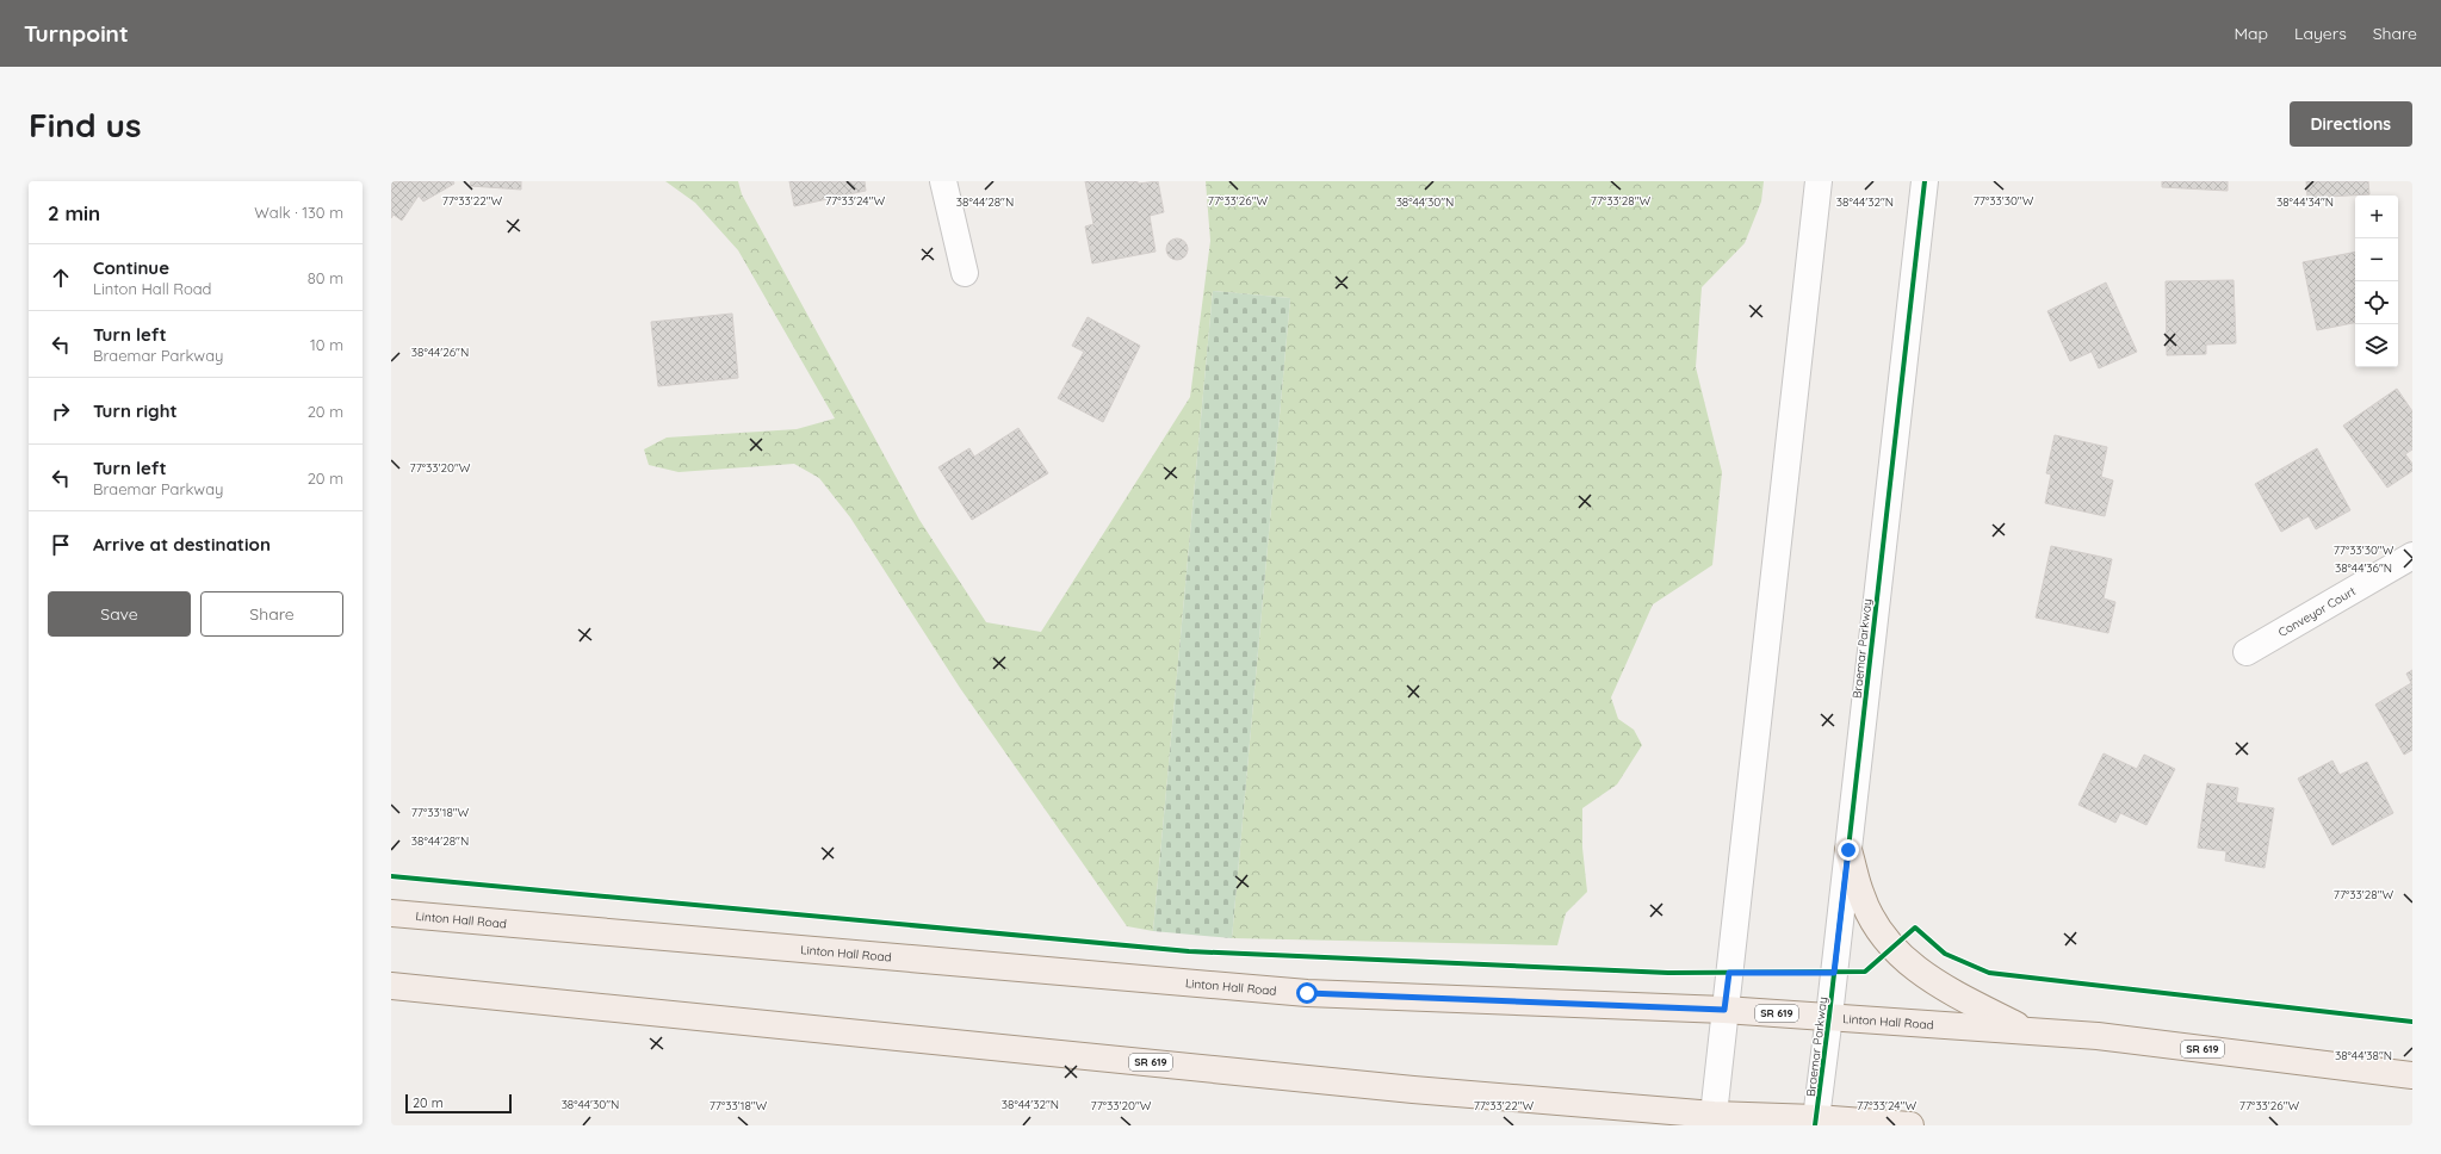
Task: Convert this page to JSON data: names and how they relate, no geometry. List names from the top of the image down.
{
  "streets": {
    "main road": ["Linton Hall Road", "SR 619"],
    "street": ["Conveyor Court", "Braemar Parkway"]
  },
  "crossings": [
    ["Braemar Parkway", "Linton Hall Road"],
    ["Braemar Parkway", "SR 619"]
  ],
  "scale_bar": "20 m",
  "page": {
    "header": "Turnpoint",
    "nav": ["Map", "Layers", "Share"],
    "buttons": [
      "Directions",
      ["Save", "Share"]
    ],
    "title": "Find us",
    "heading": ["2 min", "Walk · 130 m"],
    "map_buttons": ["+", "−"],
    "list": [
      ["Continue", "Linton Hall Road", "80 m"],
      ["Turn left", "Braemar Parkway", "10 m"],
      ["Turn right", "20 m"],
      ["Turn left", "Braemar Parkway", "20 m"],
      "Arrive at destination"
    ],
    "scale": "20 m"
  },
  "coordinates": [
    "77°33'22\"W",
    "77°33'24\"W",
    "77°33'26\"W",
    "77°33'28\"W",
    "77°33'30\"W",
    "38°44'28\"N",
    "38°44'30\"N",
    "38°44'32\"N",
    "38°44'34\"N",
    "38°44'26\"N",
    "77°33'20\"W",
    "38°44'36\"N",
    "77°33'18\"W",
    "38°44'38\"N"
  ]
}
